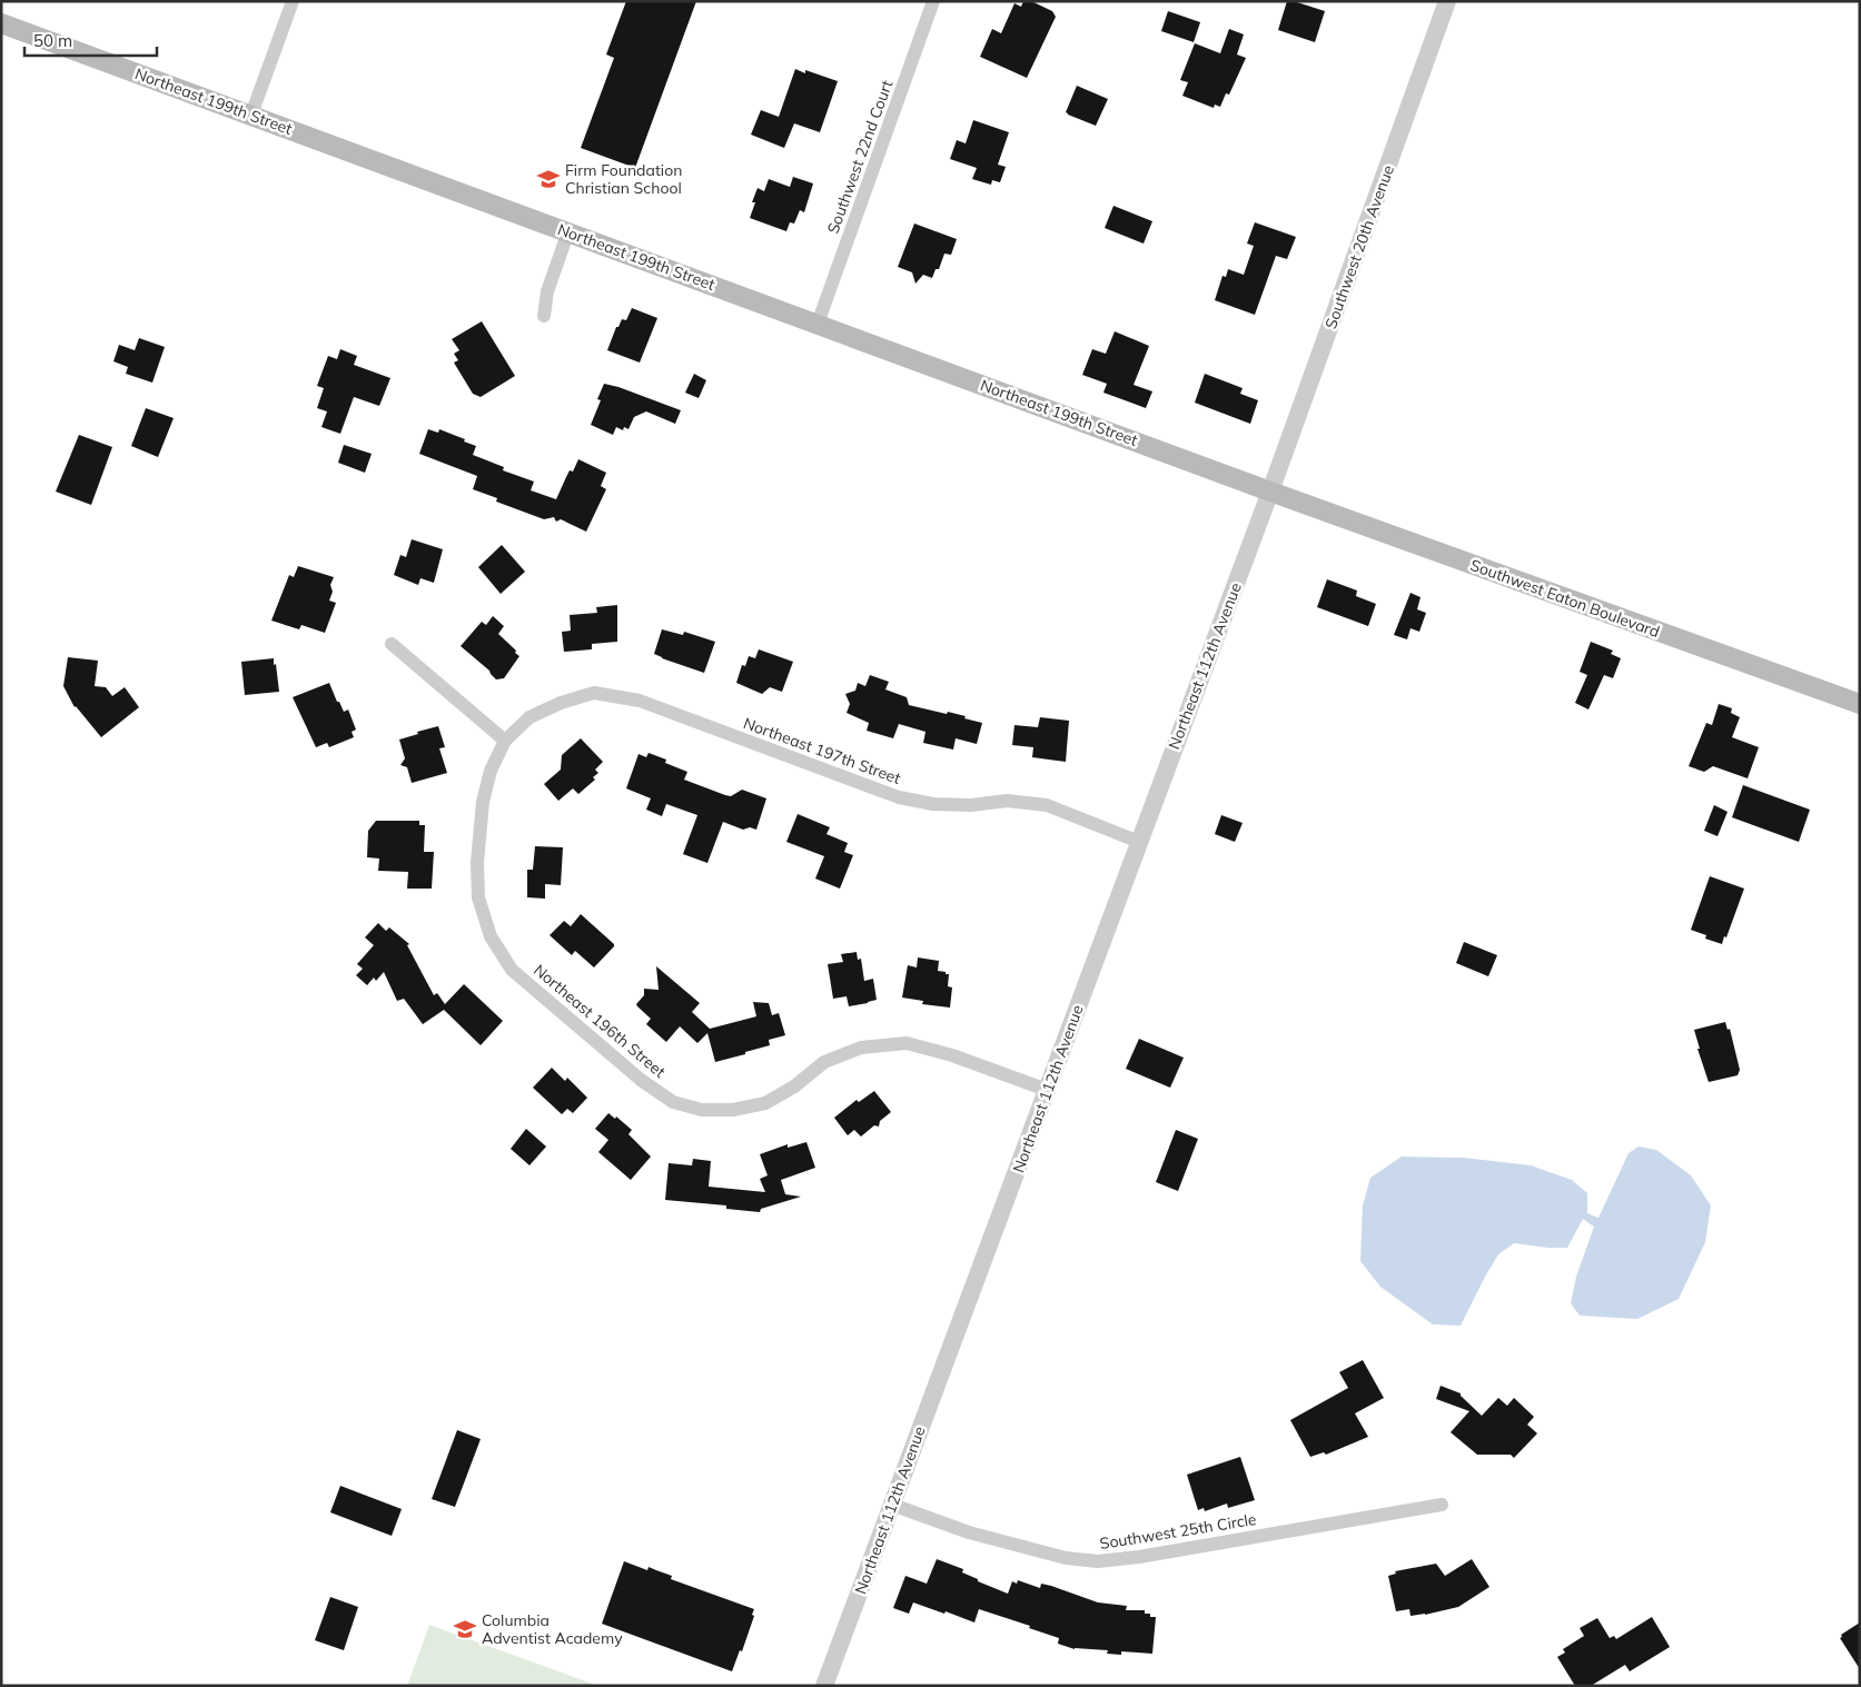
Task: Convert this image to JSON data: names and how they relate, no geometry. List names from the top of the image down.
{
  "streets": {
    "main road": ["Northeast 199th Street", "Southwest Eaton Boulevard"],
    "street": [
      "Southwest 22nd Court",
      "Southwest 20th Avenue",
      "Northeast 112th Avenue",
      "Northeast 197th Street",
      "Northeast 196th Street",
      "Southwest 25th Circle"
    ]
  },
  "crossings": [
    ["Northeast 199th Street", "Southwest 22nd Court"],
    ["Northeast 199th Street", "Southwest 20th Avenue"],
    ["Northeast 199th Street", "Southwest Eaton Boulevard"],
    ["Northeast 199th Street", "Northeast 112th Avenue"],
    ["Southwest 20th Avenue", "Southwest Eaton Boulevard"],
    ["Southwest 20th Avenue", "Northeast 112th Avenue"],
    ["Southwest Eaton Boulevard", "Northeast 112th Avenue"],
    ["Northeast 112th Avenue", "Northeast 197th Street"],
    ["Northeast 112th Avenue", "Northeast 196th Street"],
    ["Northeast 112th Avenue", "Southwest 25th Circle"],
    ["Northeast 197th Street", "Northeast 196th Street"]
  ],
  "places": {
    "school or university": ["Firm Foundation Christian School", "Columbia Adventist Academy"]
  },
  "scale_bar": "50 m"
}
